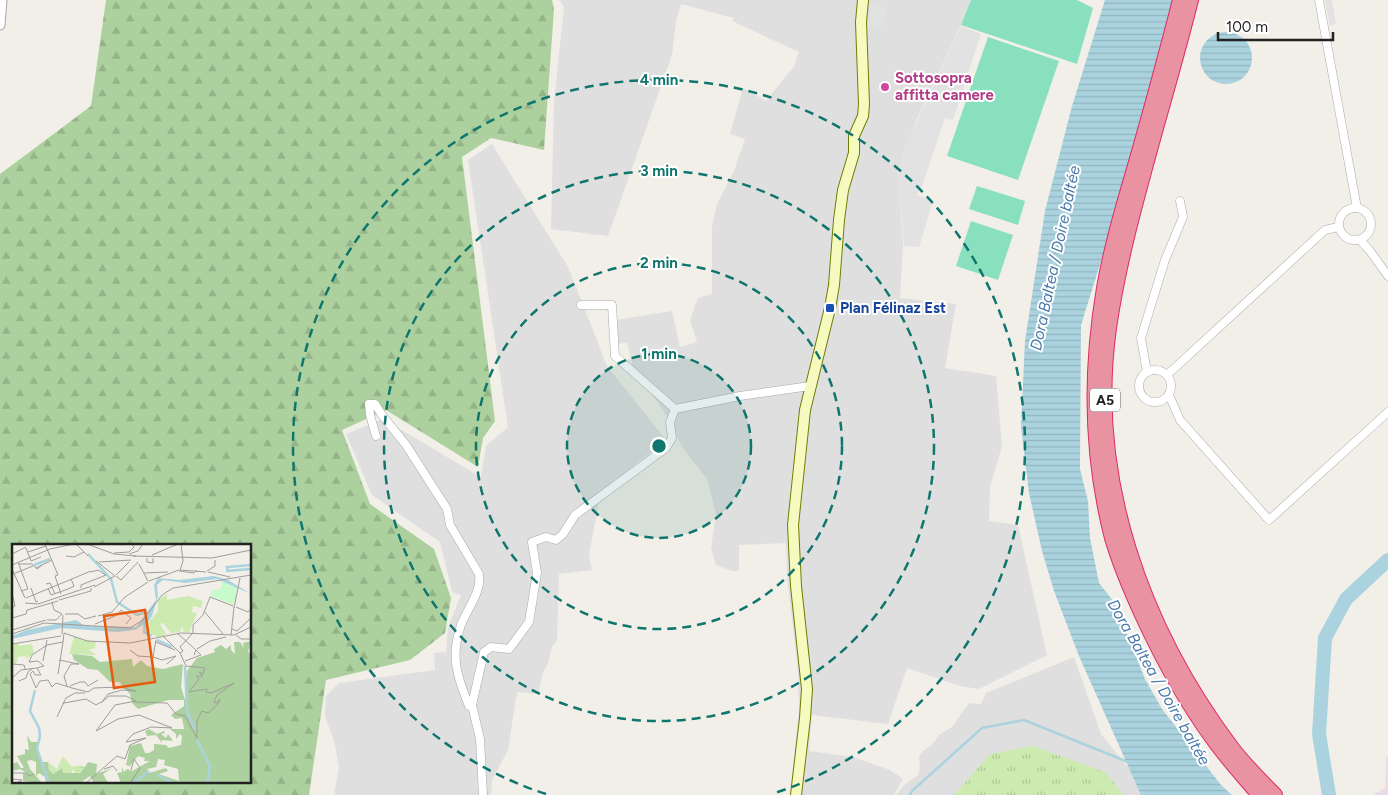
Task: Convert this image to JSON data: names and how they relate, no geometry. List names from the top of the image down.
{
  "streets": {
    "highway": ["A5"]
  },
  "water": ["Dora Baltea / Doire baltée"],
  "places": {
    "other": ["Sottosopra affitta camere"],
    "transit": ["Plan Félinaz Est"]
  },
  "scale_bar": "100 m",
  "rings": [
    "4 min",
    "3 min",
    "2 min",
    "1 min"
  ]
}
